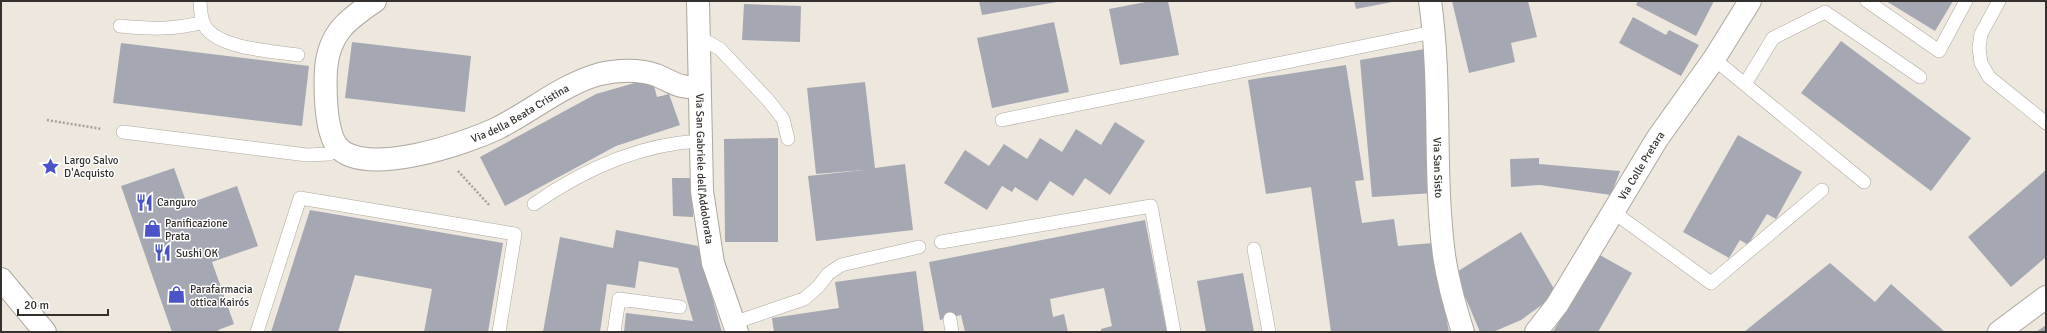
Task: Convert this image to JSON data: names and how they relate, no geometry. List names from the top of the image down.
{
  "streets": {
    "street": [
      "Via della Beata Cristina",
      "Via Colle Pretara",
      "Via San Sisto",
      "Via San Gabriele dell'Addolorata"
    ]
  },
  "crossings": [
    ["Via della Beata Cristina", "Via San Gabriele dell'Addolorata"]
  ],
  "places": {
    "place": ["Largo Salvo D'Acquisto"],
    "restaurant": ["Canguro", "Sushi OK"],
    "shop": ["Panificazione Prata", "Parafarmacia ottica Kairós"]
  },
  "scale_bar": "20 m"
}
